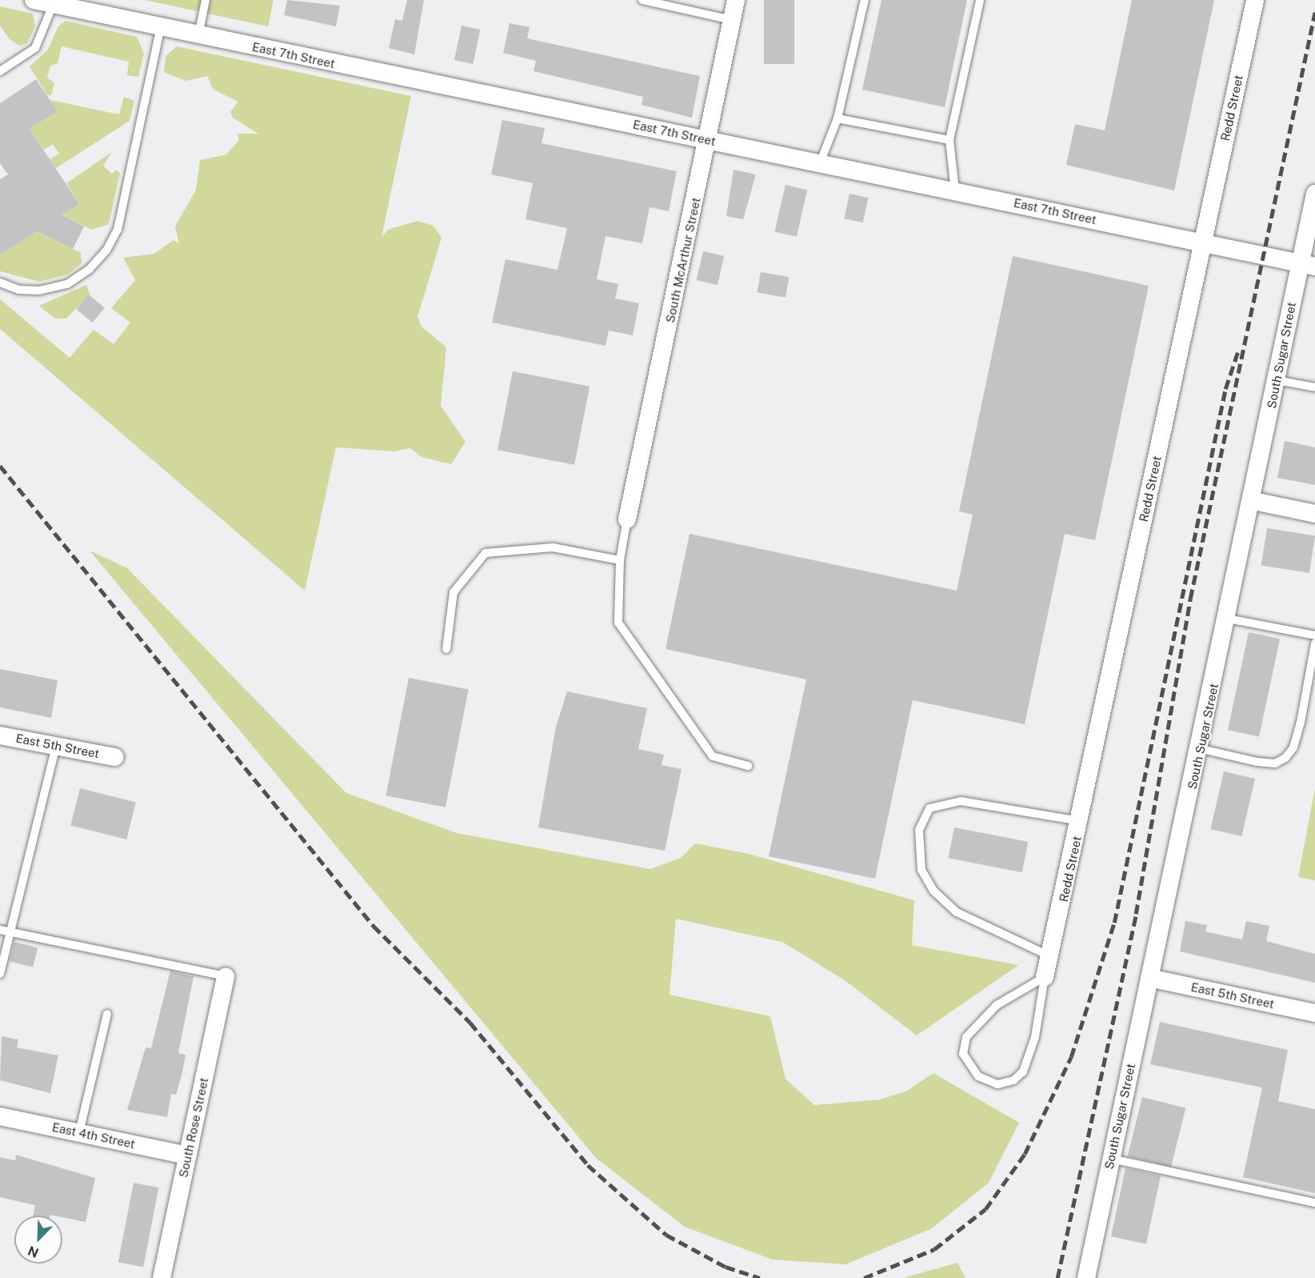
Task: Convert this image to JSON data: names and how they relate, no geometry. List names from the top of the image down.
{
  "streets": {
    "street": [
      "East 7th Street",
      "Redd Street",
      "South McArthur Street",
      "South Sugar Street",
      "East 5th Street",
      "South Rose Street",
      "East 4th Street"
    ]
  },
  "crossings": [
    ["East 7th Street", "Redd Street"],
    ["East 7th Street", "South McArthur Street"],
    ["East 7th Street", "South Sugar Street"],
    ["South Sugar Street", "East 5th Street"],
    ["South Rose Street", "East 4th Street"]
  ],
  "north": "bottom left"
}
